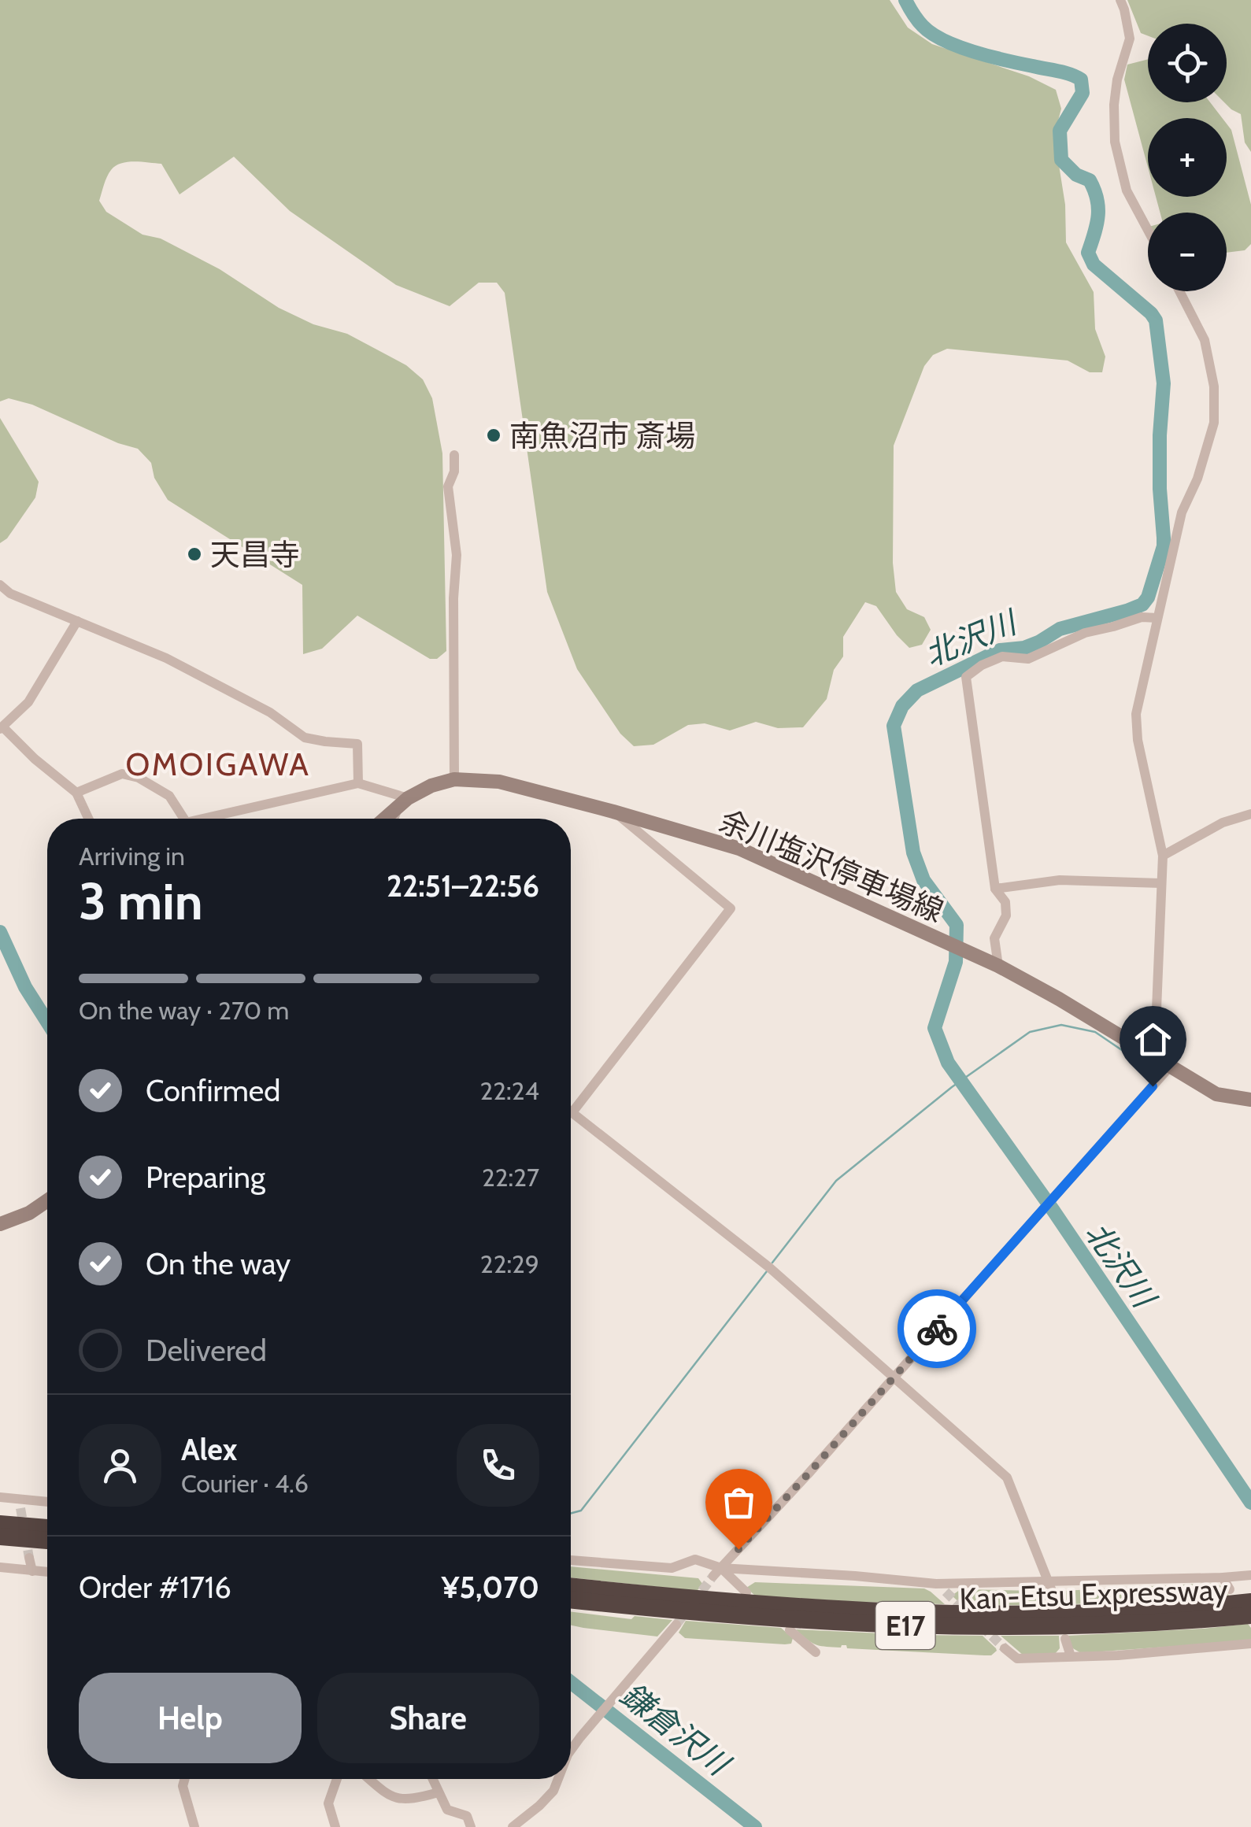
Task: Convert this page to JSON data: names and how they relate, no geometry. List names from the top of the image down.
{
  "streets": {
    "highway": ["Kan-Etsu Expressway", "E17"],
    "main road": ["余川塩沢停車場線"]
  },
  "districts": ["OMOIGAWA"],
  "water": ["北沢川", "鎌倉沢川"],
  "places": ["南魚沼市 斎場", "天昌寺"],
  "page": {
    "map_buttons": ["+", "−"],
    "heading": ["3 min", "Arriving in", "22:51–22:56"],
    "panel": [
      "Alex",
      "Courier · 4.6",
      "Order #1716",
      "¥5,070"
    ],
    "bar": "On the way · 270 m",
    "list": [
      ["Confirmed", "22:24"],
      ["Preparing", "22:27"],
      ["On the way", "22:29"],
      "Delivered"
    ],
    "buttons": ["Help", "Share"]
  }
}
